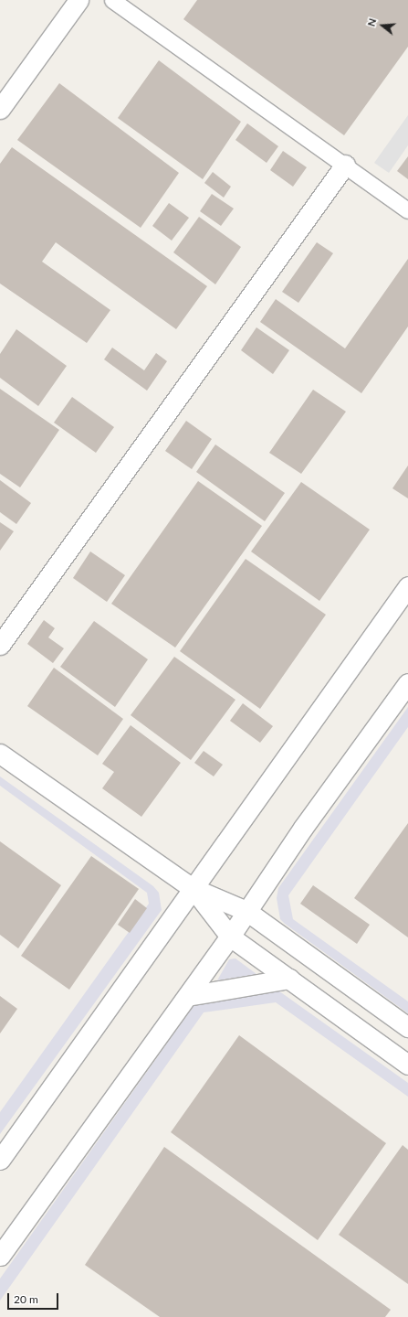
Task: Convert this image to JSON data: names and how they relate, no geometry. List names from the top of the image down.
{
  "scale_bar": "20 m",
  "north": "left"
}
